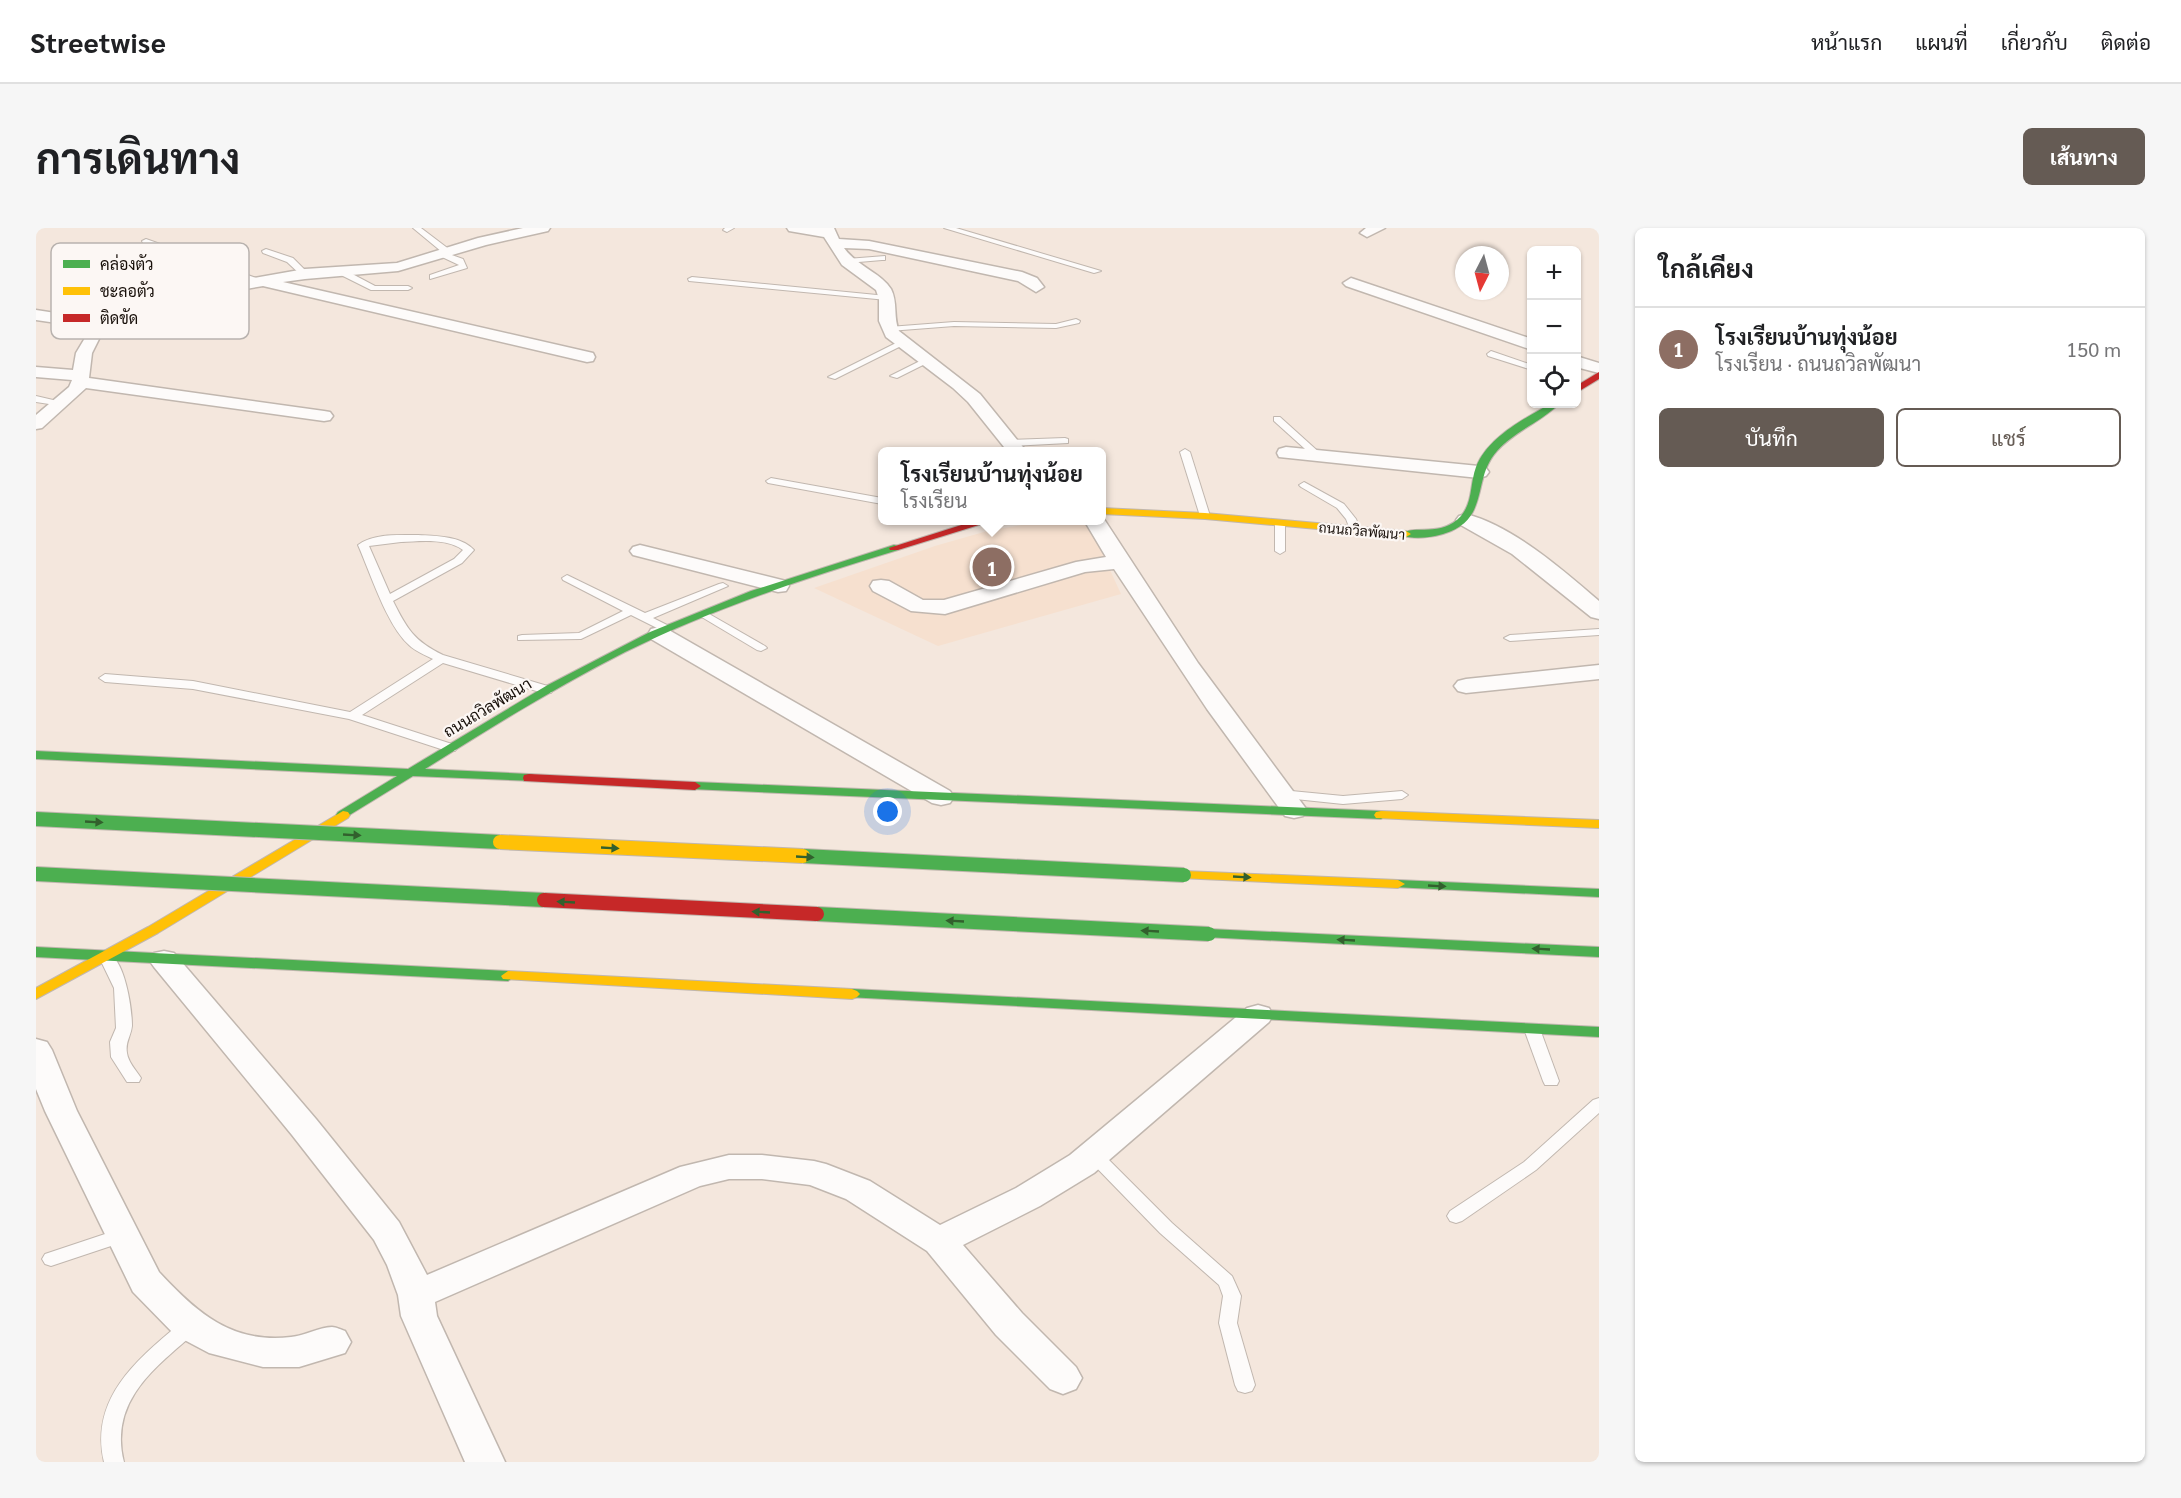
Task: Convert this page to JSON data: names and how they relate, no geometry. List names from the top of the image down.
{
  "streets": {
    "main road": ["ถนนถวิลพัฒนา"]
  },
  "legend": ["คล่องตัว", "ชะลอตัว", "ติดขัด"],
  "north": "bottom",
  "page": {
    "header": "Streetwise",
    "nav": [
      "หน้าแรก",
      "แผนที่",
      "เกี่ยวกับ",
      "ติดต่อ"
    ],
    "buttons": [
      "เส้นทาง",
      ["บันทึก", "แชร์"]
    ],
    "title": "การเดินทาง",
    "heading": "ใกล้เคียง",
    "map_buttons": ["+", "−"],
    "list": [
      {
        "mark": "1",
        "name": "โรงเรียนบ้านทุ่งน้อย",
        "note": "โรงเรียน · ถนนถวิลพัฒนา",
        "value": "150 m"
      }
    ],
    "popup": ["โรงเรียนบ้านทุ่งน้อย", "โรงเรียน"],
    "pins": "1"
  }
}
